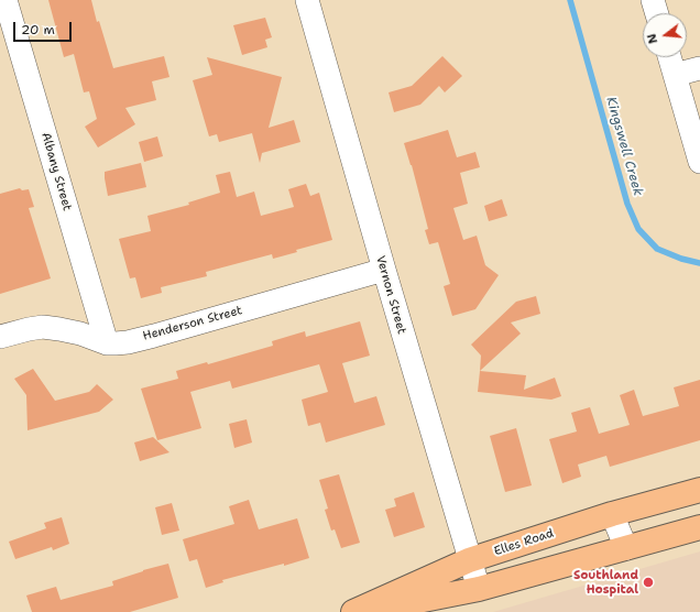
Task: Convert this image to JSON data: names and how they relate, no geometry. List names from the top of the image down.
{
  "streets": {
    "main road": ["Elles Road"],
    "street": ["Albany Street", "Vernon Street", "Henderson Street"]
  },
  "crossings": [
    ["Albany Street", "Henderson Street"],
    ["Vernon Street", "Henderson Street"],
    ["Vernon Street", "Elles Road"]
  ],
  "water": ["Kingswell Creek"],
  "places": ["Southland Hospital"],
  "scale_bar": "20 m",
  "north": "left"
}
